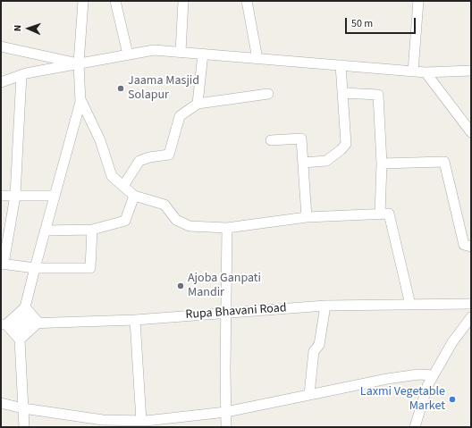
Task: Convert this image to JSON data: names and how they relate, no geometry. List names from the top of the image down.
{
  "streets": {
    "street": ["Rupa Bhavani Road"]
  },
  "places": ["Jaama Masjid Solapur", "Ajoba Ganpati Mandir", "Laxmi Vegetable Market"],
  "scale_bar": "50 m",
  "north": "left"
}
